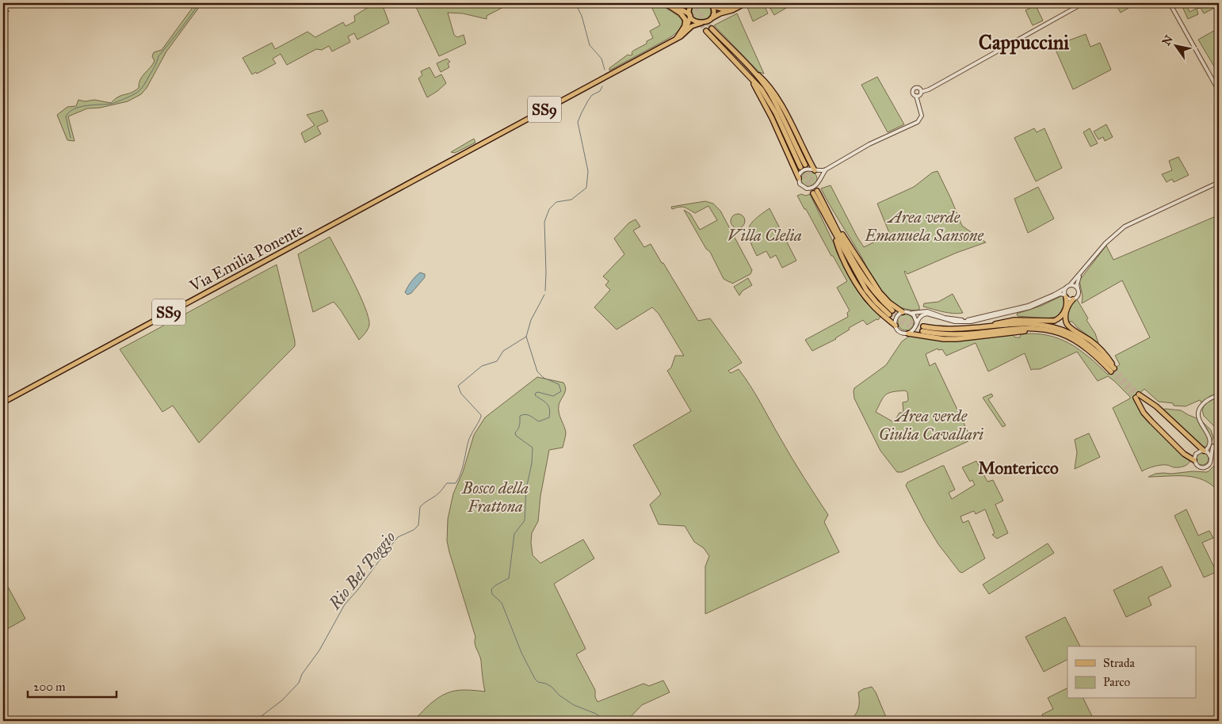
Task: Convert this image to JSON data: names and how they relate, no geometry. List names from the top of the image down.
{
  "streets": {
    "main road": ["SS9", "Via Emilia Ponente"]
  },
  "crossings": [
    ["SS9", "Via Emilia Ponente"]
  ],
  "districts": ["Cappuccini", "Montericco"],
  "water": ["Rio Bel Poggio"],
  "parks": [
    "Area verde Emanuela Sansone",
    "Villa Clelia",
    "Area verde Giulia Cavallari",
    "Bosco della Frattona"
  ],
  "legend": ["Strada", "Parco"],
  "scale_bar": "200 m",
  "north": "top left"
}
